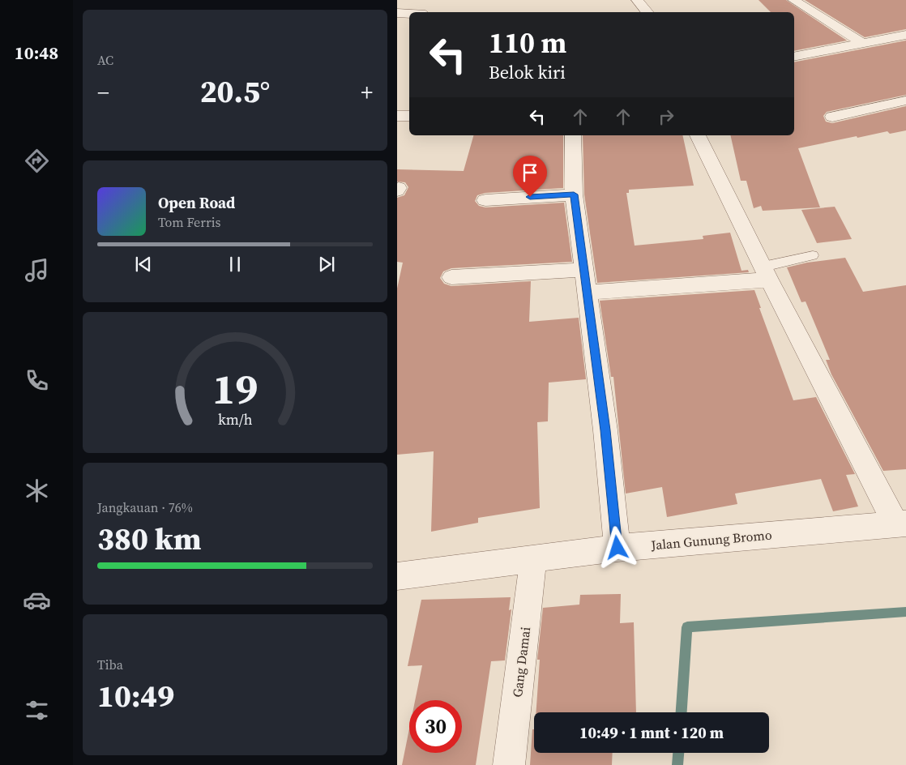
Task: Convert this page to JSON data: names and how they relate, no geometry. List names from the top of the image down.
{
  "streets": {
    "street": ["Jalan Gunung Bromo", "Gang Damai"]
  },
  "crossings": [
    ["Jalan Gunung Bromo", "Gang Damai"]
  ],
  "page": {
    "tabs": "10:48",
    "tile": [
      "AC",
      ["Jangkauan · 76%", "380 km"],
      ["Tiba", "10:49"]
    ],
    "turn": ["110 m", "Belok kiri"],
    "heat": ["−", "20.5°", "+"],
    "song": ["Open Road", "Tom Ferris"],
    "limit": "30",
    "trip": "10:49 · 1 mnt · 120 m",
    "gauge": ["19", "km/h"]
  }
}
